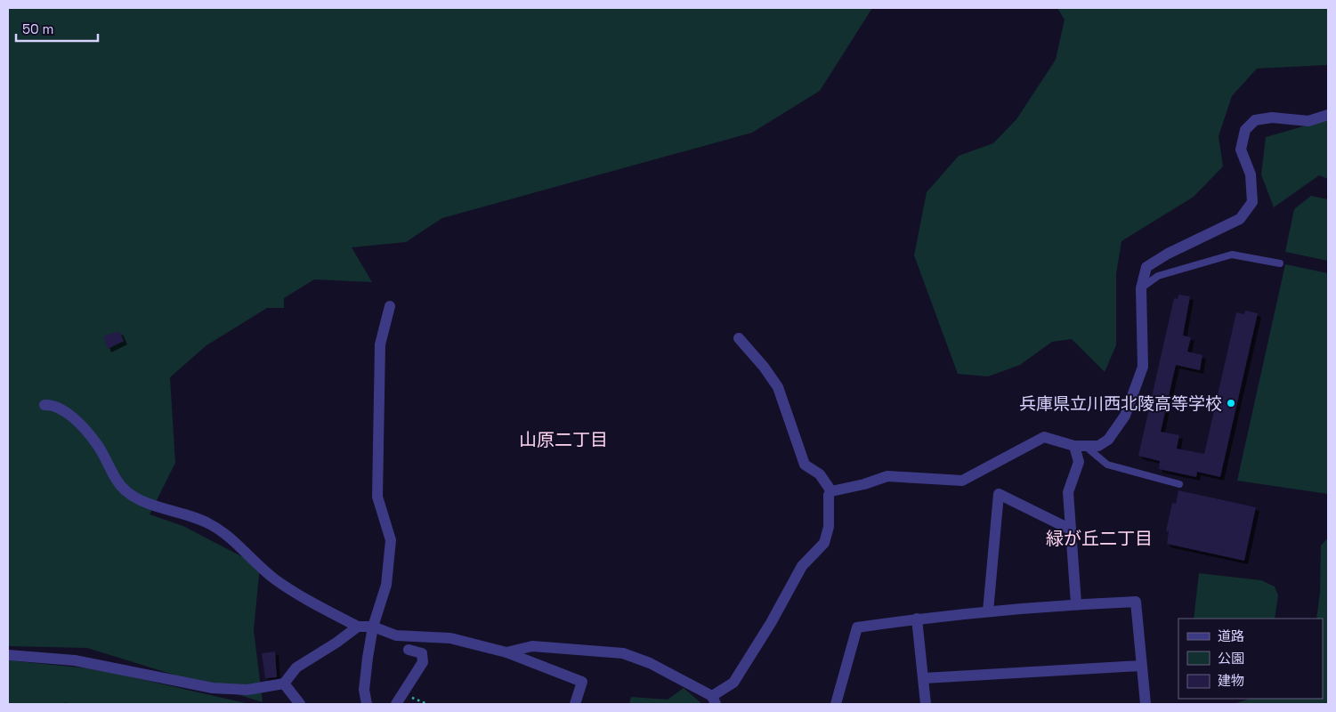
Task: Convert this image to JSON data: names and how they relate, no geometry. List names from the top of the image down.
{
  "districts": ["山原二丁目", "緑が丘二丁目"],
  "places": ["兵庫県立川西北陵高等学校"],
  "legend": ["道路", "公園", "建物"],
  "scale_bar": "50 m"
}
